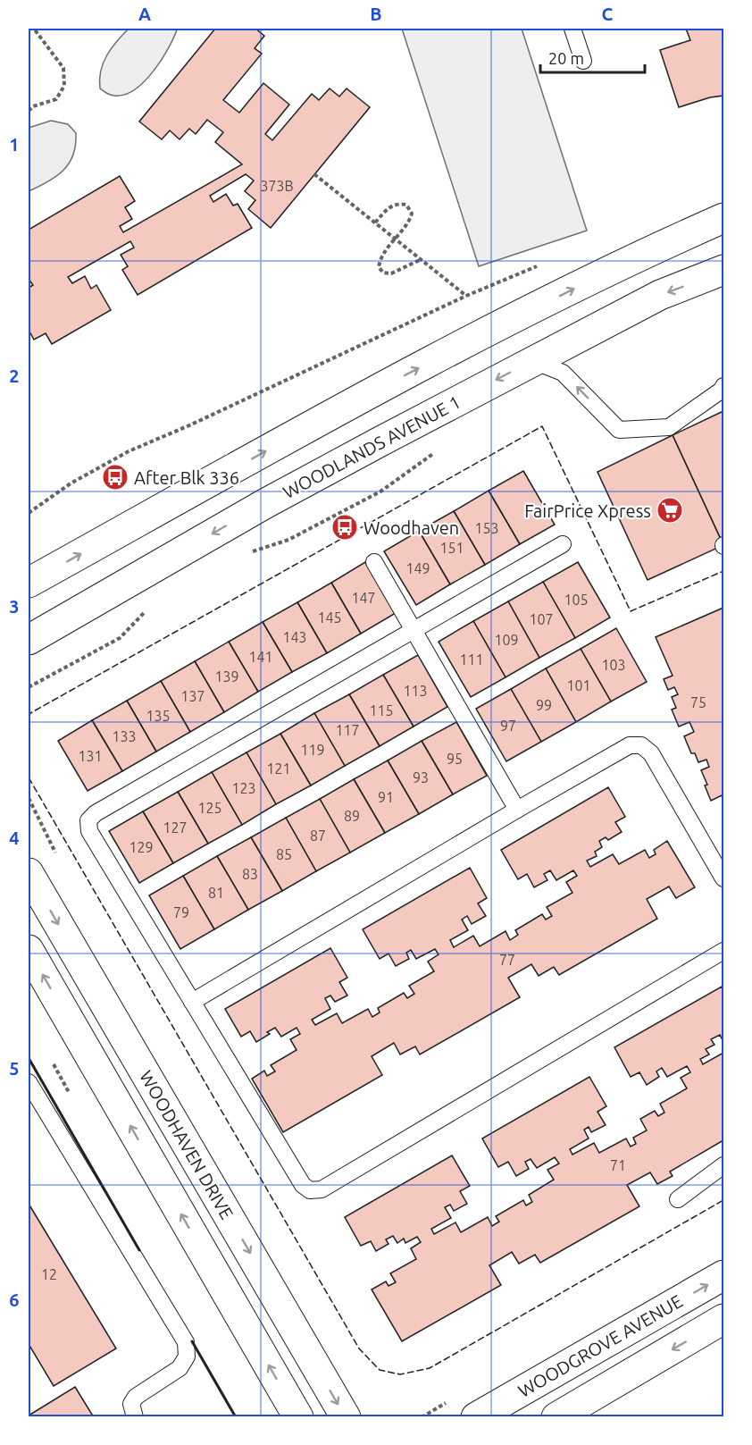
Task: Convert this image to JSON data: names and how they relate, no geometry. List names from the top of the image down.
{
  "streets": {
    "street": ["WOODLANDS AVENUE 1", "WOODHAVEN DRIVE", "WOODGROVE AVENUE"]
  },
  "places": {
    "bus stop": ["After Blk 336", "Woodhaven"],
    "supermarket": ["FairPrice Xpress"]
  },
  "house_numbers": [
    "373B",
    "153",
    "151",
    "149",
    "147",
    "105",
    "145",
    "107",
    "143",
    "109",
    "141",
    "111",
    "103",
    "139",
    "101",
    "113",
    "137",
    "75",
    "99",
    "115",
    "135",
    "97",
    "117",
    "133",
    "119",
    "131",
    "95",
    "121",
    "93",
    "123",
    "91",
    "125",
    "89",
    "127",
    "87",
    "129",
    "85",
    "83",
    "81",
    "79",
    "77",
    "71",
    "12"
  ],
  "scale_bar": "20 m",
  "grid": {
    "columns": ["A", "B", "C"],
    "rows": [
      "1",
      "2",
      "3",
      "4",
      "5",
      "6"
    ]
  }
}
